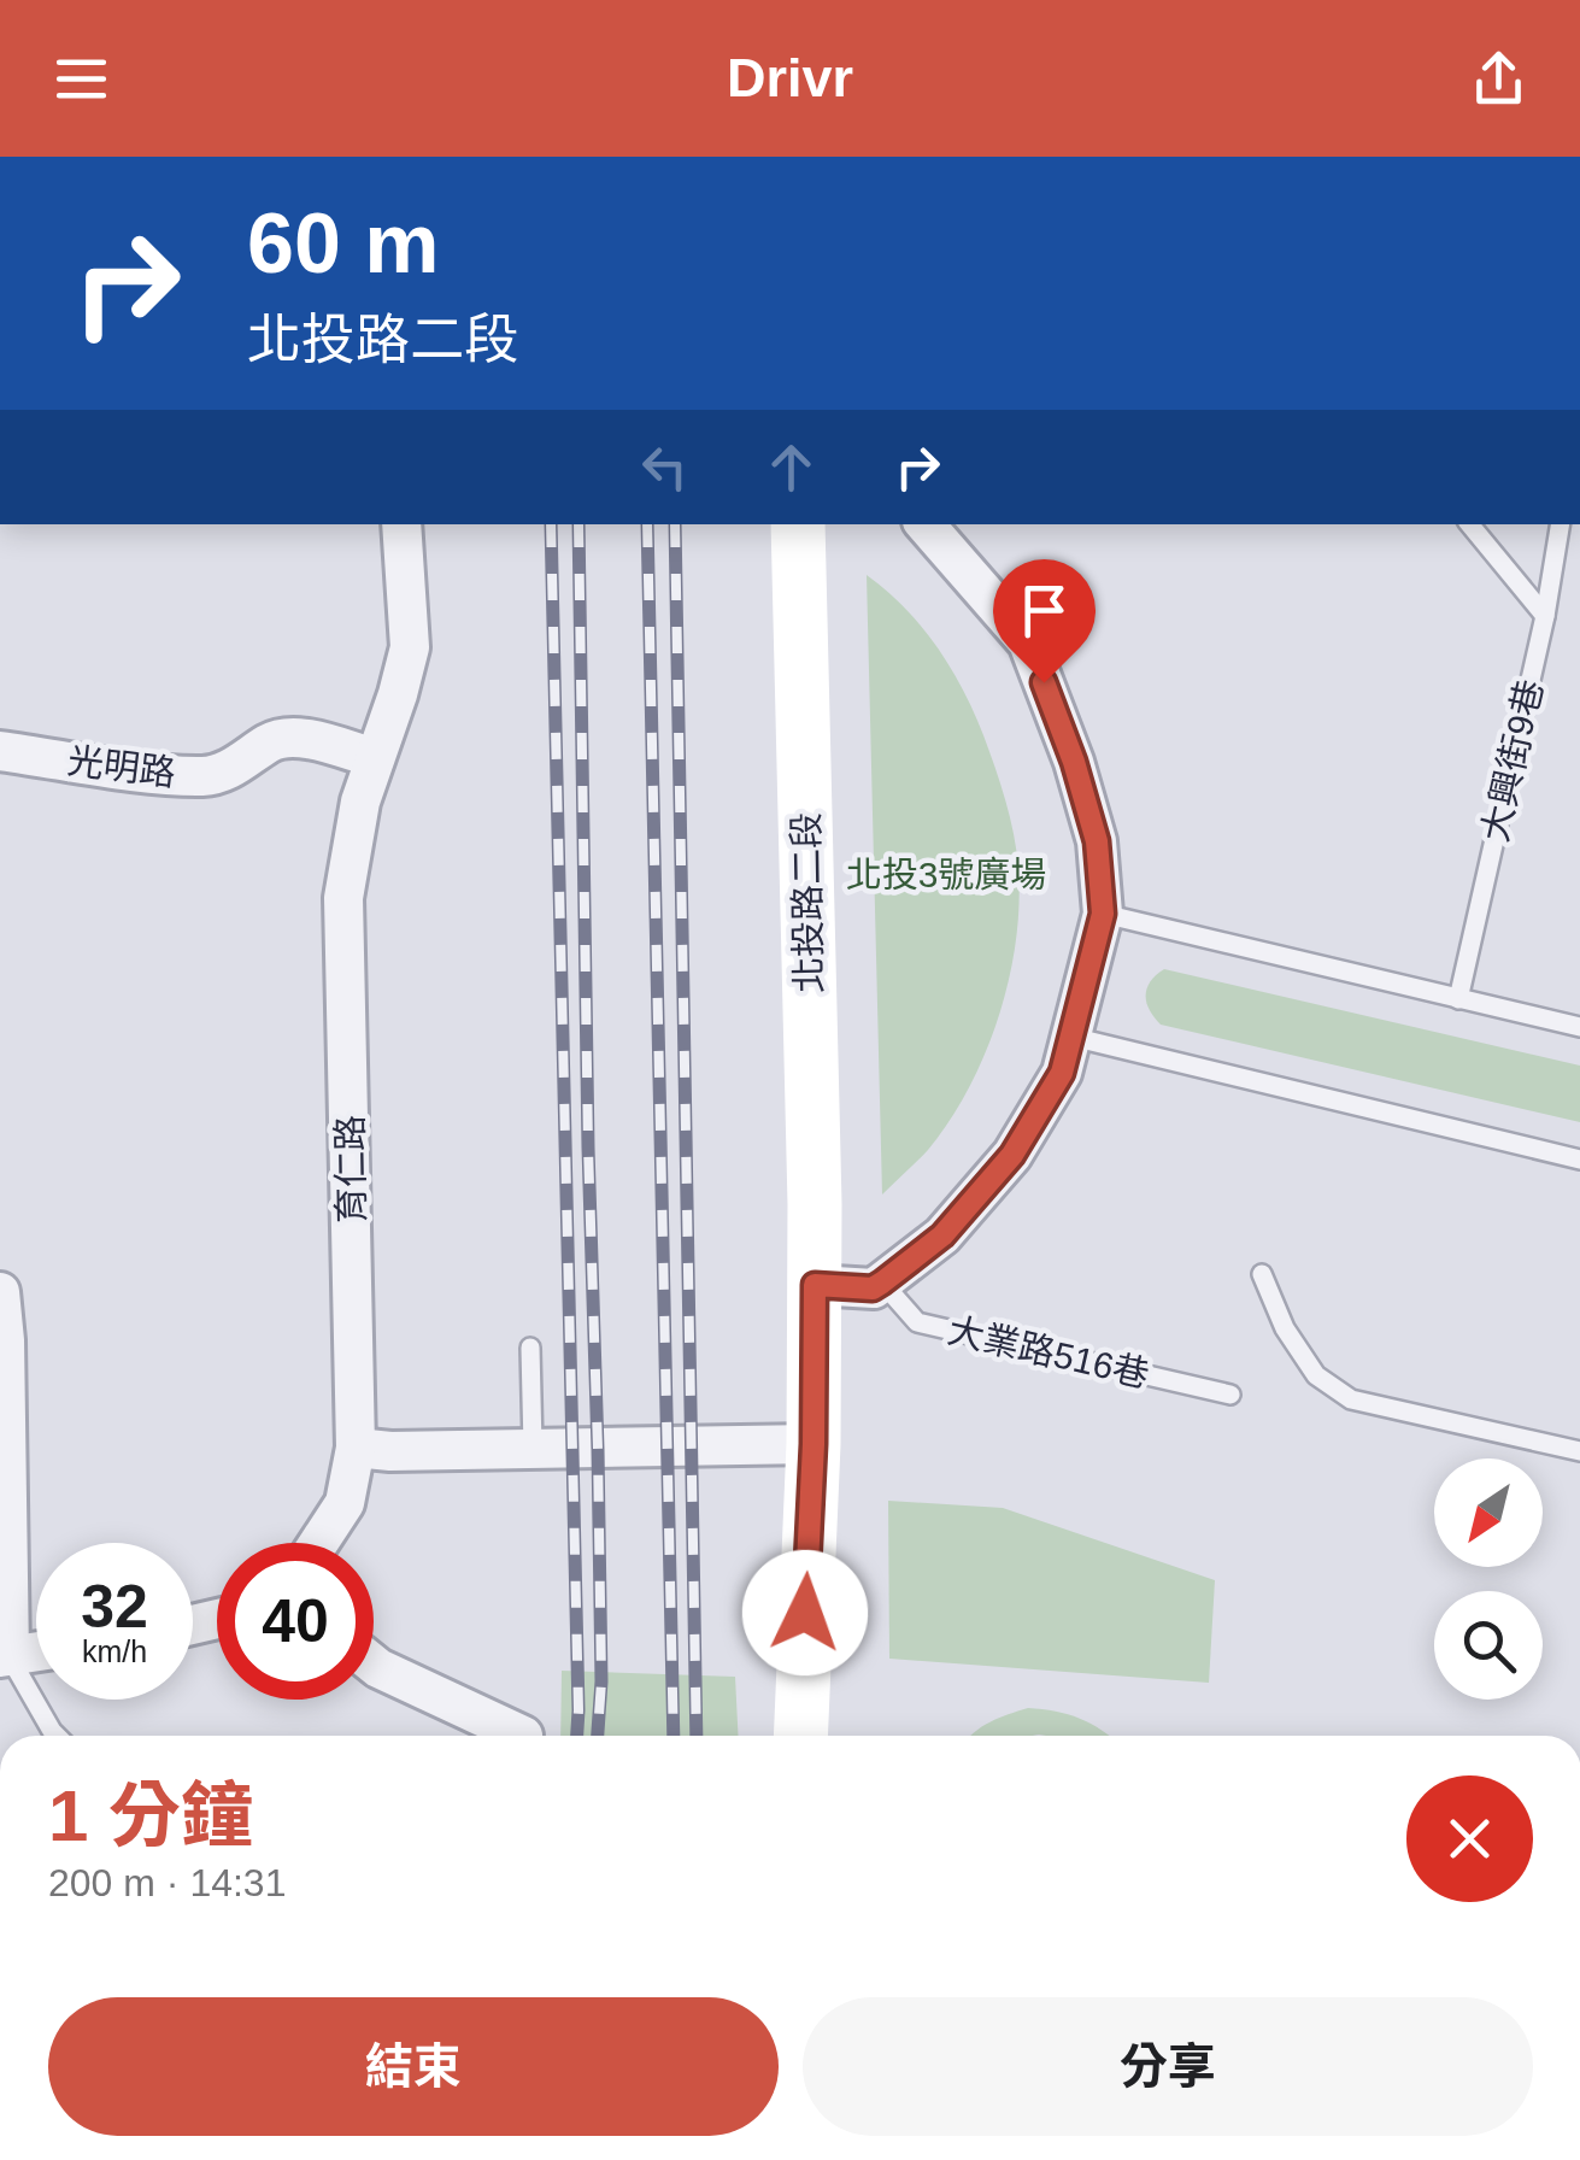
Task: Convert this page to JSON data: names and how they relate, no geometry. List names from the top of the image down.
{
  "streets": {
    "street": ["光明路", "北投路二段", "育仁路"],
    "lane": ["大興街9巷", "大業路516巷"]
  },
  "crossings": [
    ["光明路", "育仁路"]
  ],
  "parks": ["北投3號廣場"],
  "north": "bottom left",
  "page": {
    "header": "Drivr",
    "turn": ["60 m", "北投路二段"],
    "speed": "32 km/h",
    "limit": "40",
    "heading": ["1 分鐘", "200 m · 14:31"],
    "buttons": ["結束", "分享"]
  }
}
